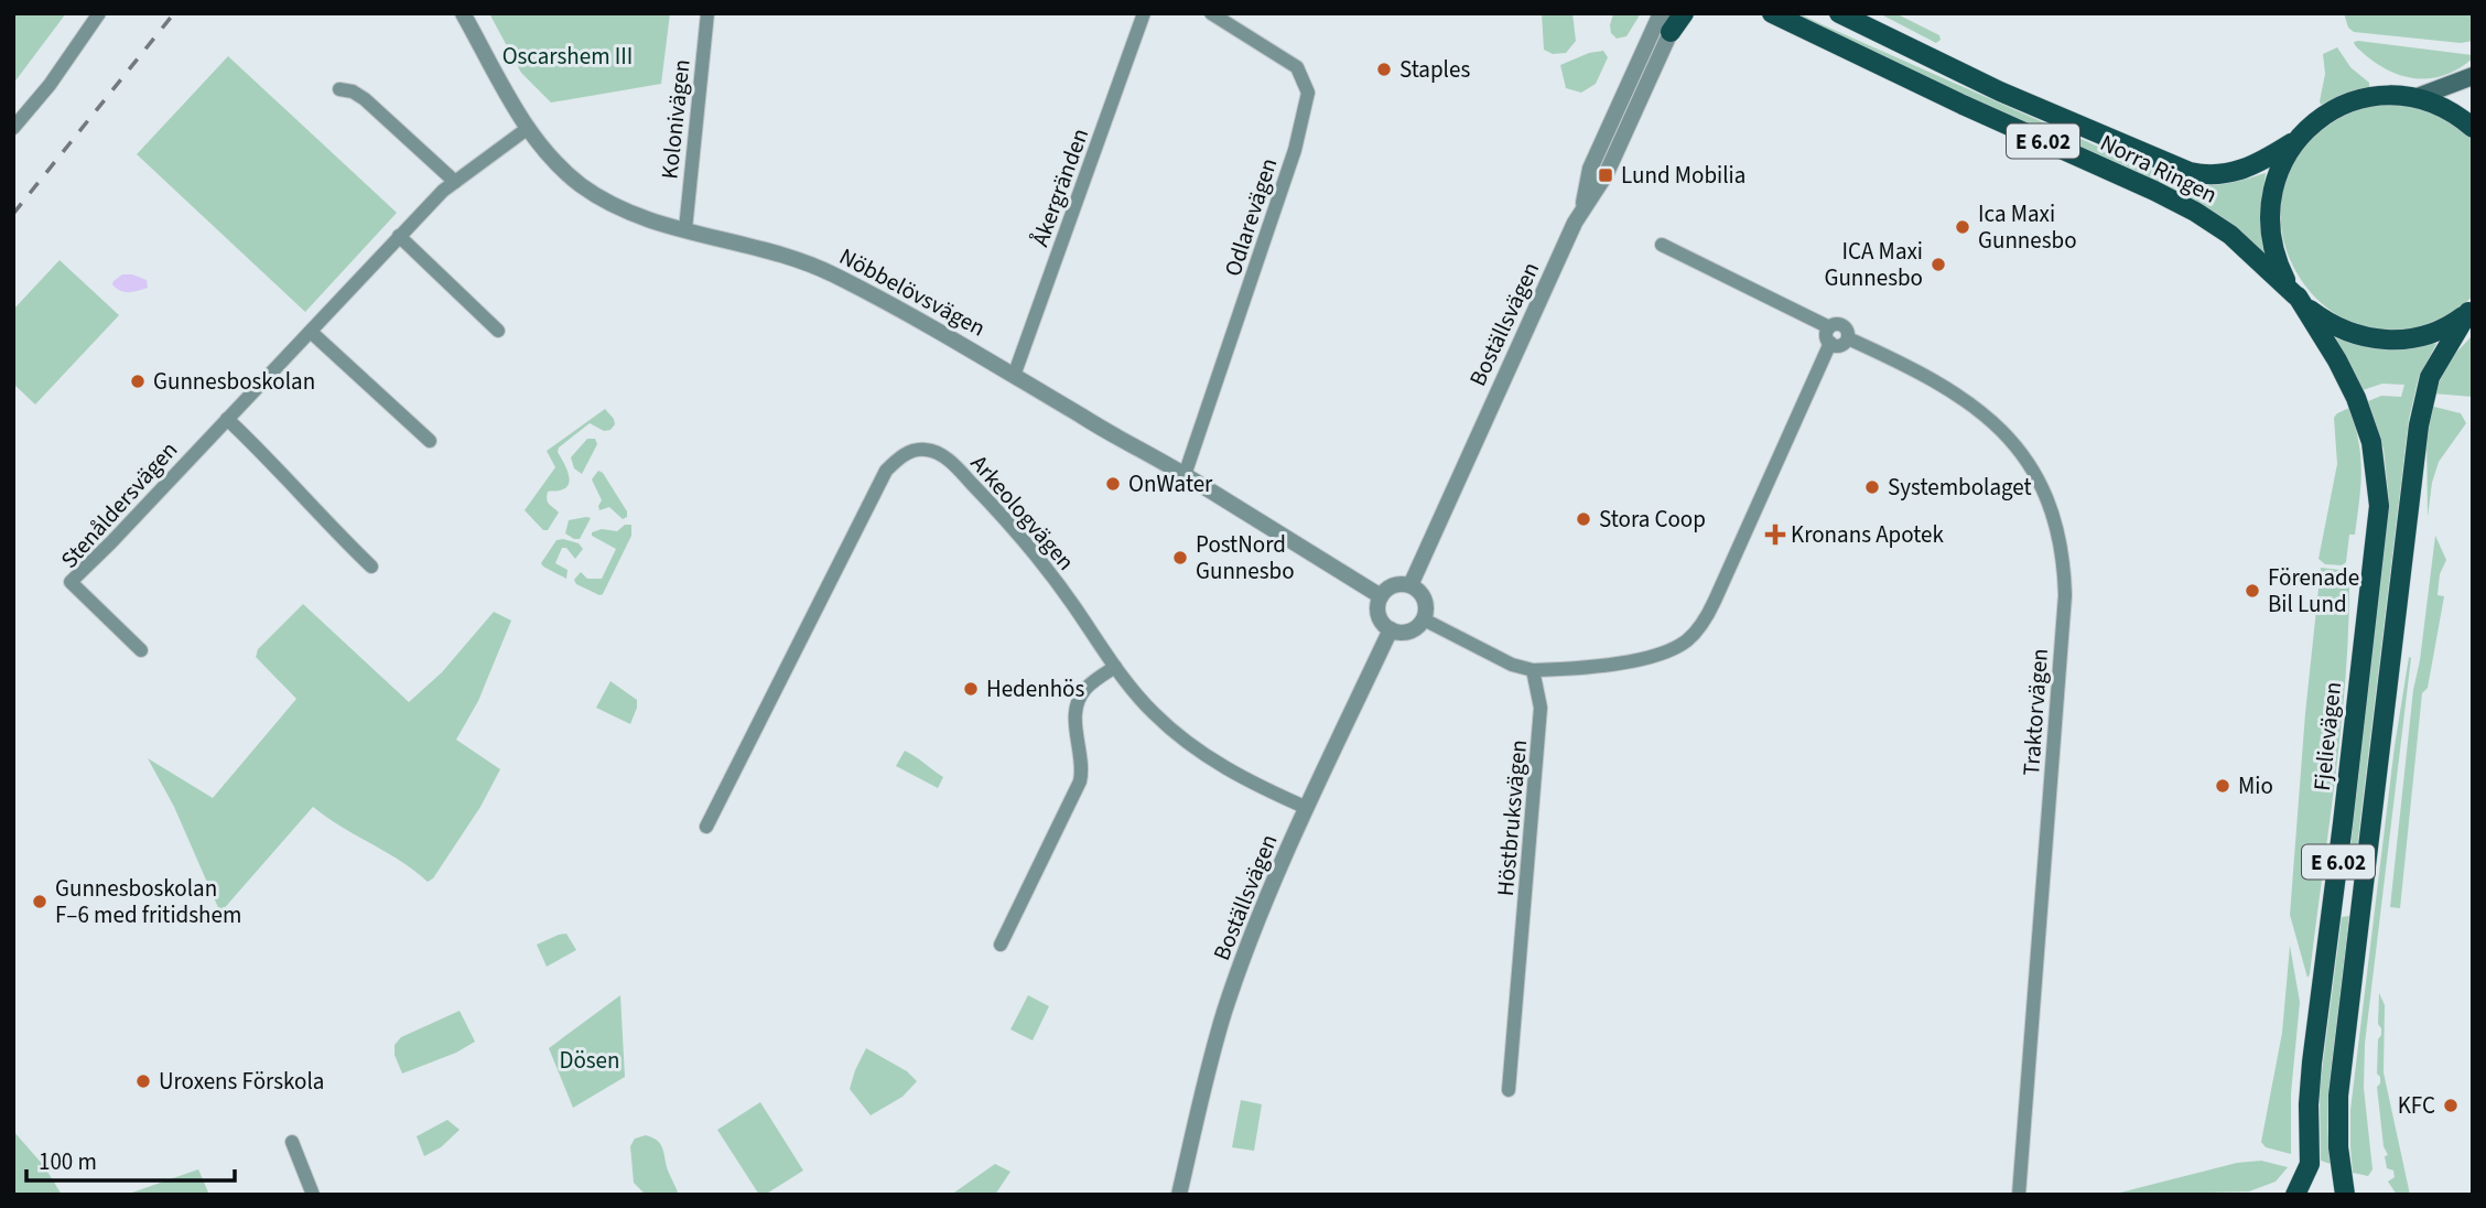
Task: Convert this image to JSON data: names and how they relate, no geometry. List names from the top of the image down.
{
  "streets": {
    "main road": ["E 6.02", "Norra Ringen", "Fjelievägen"],
    "street": [
      "Kolonivägen",
      "Åkergränden",
      "Odlarevägen",
      "Nöbbelövsvägen",
      "Boställsvägen",
      "Stenåldersvägen",
      "Arkeologvägen",
      "Traktorvägen",
      "Höstbruksvägen"
    ]
  },
  "crossings": [
    ["Kolonivägen", "Nöbbelövsvägen"],
    ["Norra Ringen", "Fjelievägen"],
    ["Åkergränden", "Nöbbelövsvägen"],
    ["Odlarevägen", "Nöbbelövsvägen"],
    ["Nöbbelövsvägen", "Boställsvägen"],
    ["Nöbbelövsvägen", "Stenåldersvägen"],
    ["Boställsvägen", "Arkeologvägen"]
  ],
  "parks": ["Oscarshem III", "Dösen"],
  "places": {
    "other": [
      "Staples",
      "Ica Maxi Gunnesbo",
      "ICA Maxi Gunnesbo",
      "Gunnesboskolan",
      "OnWater",
      "Systembolaget",
      "Stora Coop",
      "PostNord Gunnesbo",
      "Förenade Bil Lund",
      "Hedenhös",
      "Mio",
      "Gunnesboskolan F–6 med fritidshem",
      "Uroxens Förskola",
      "KFC"
    ],
    "transit": ["Lund Mobilia"],
    "health": ["Kronans Apotek"]
  },
  "scale_bar": "100 m"
}
